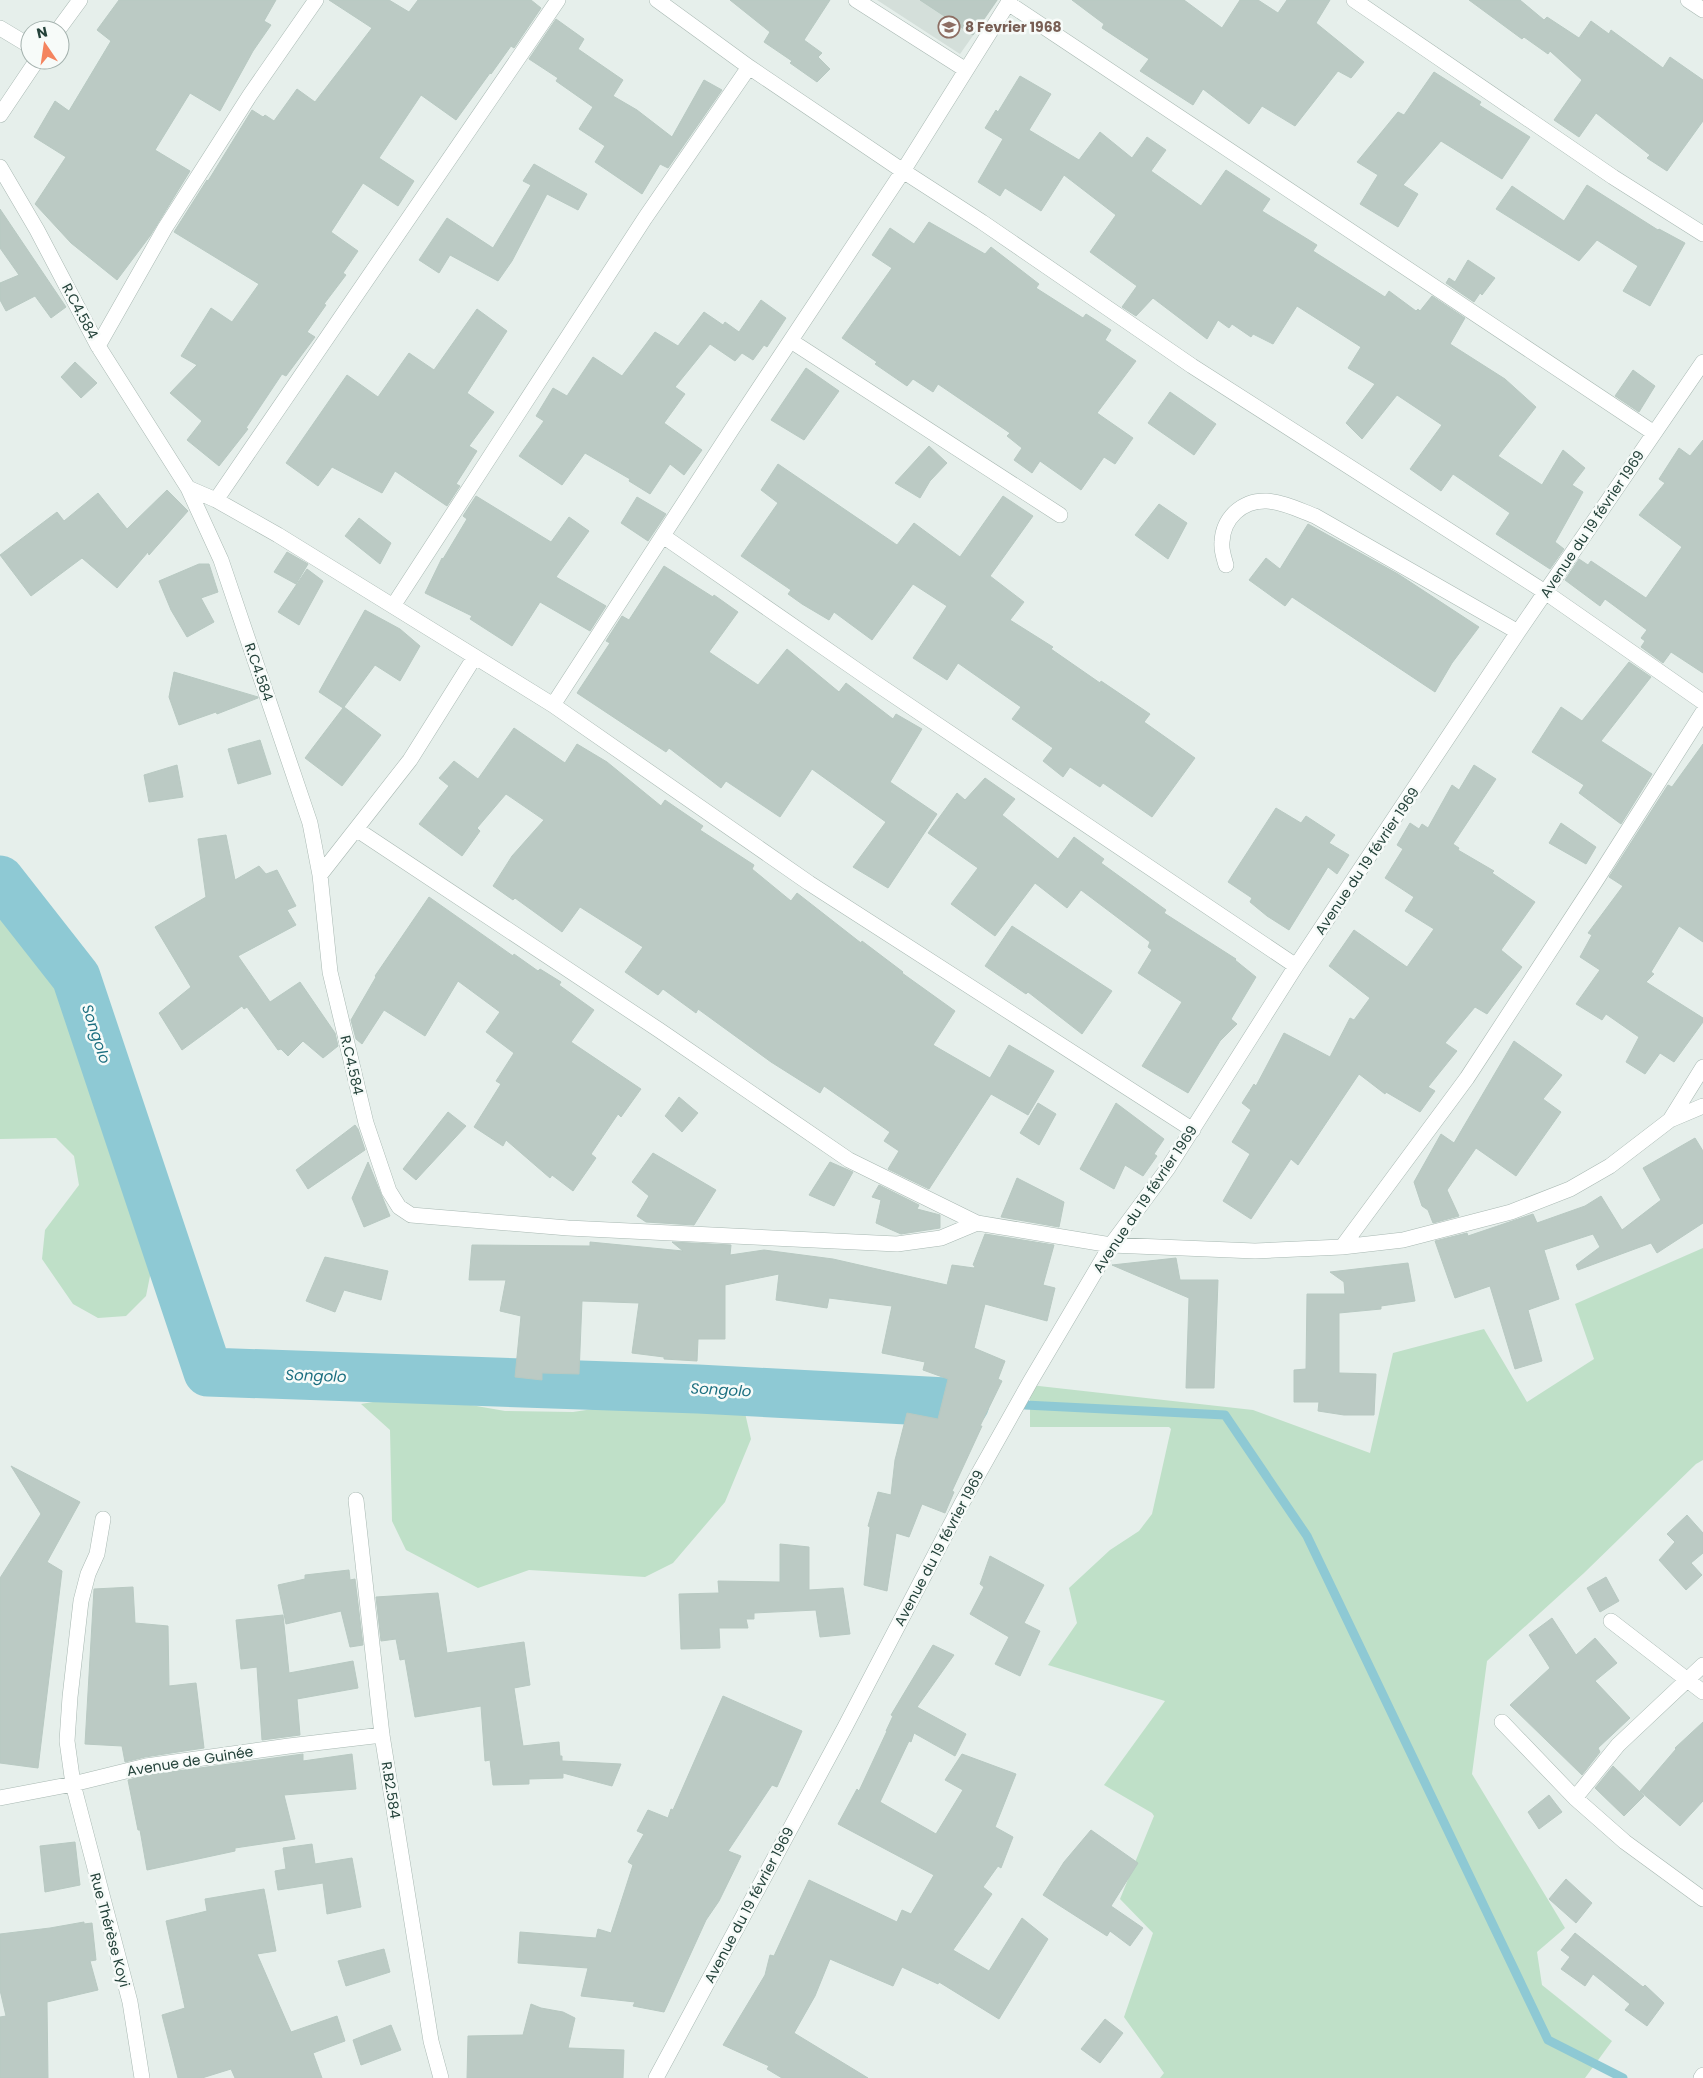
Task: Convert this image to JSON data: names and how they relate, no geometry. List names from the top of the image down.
{
  "streets": {
    "street": [
      "R.C4.584",
      "Avenue du 19 février 1969",
      "Avenue de Guinée",
      "R.B2.584",
      "Rue Thérèse Koyi"
    ]
  },
  "crossings": [
    ["Avenue de Guinée", "R.B2.584"],
    ["Avenue de Guinée", "Rue Thérèse Koyi"]
  ],
  "water": ["Songolo"],
  "places": {
    "school or university": ["8 Fevrier 1968"]
  },
  "north": "top"
}
